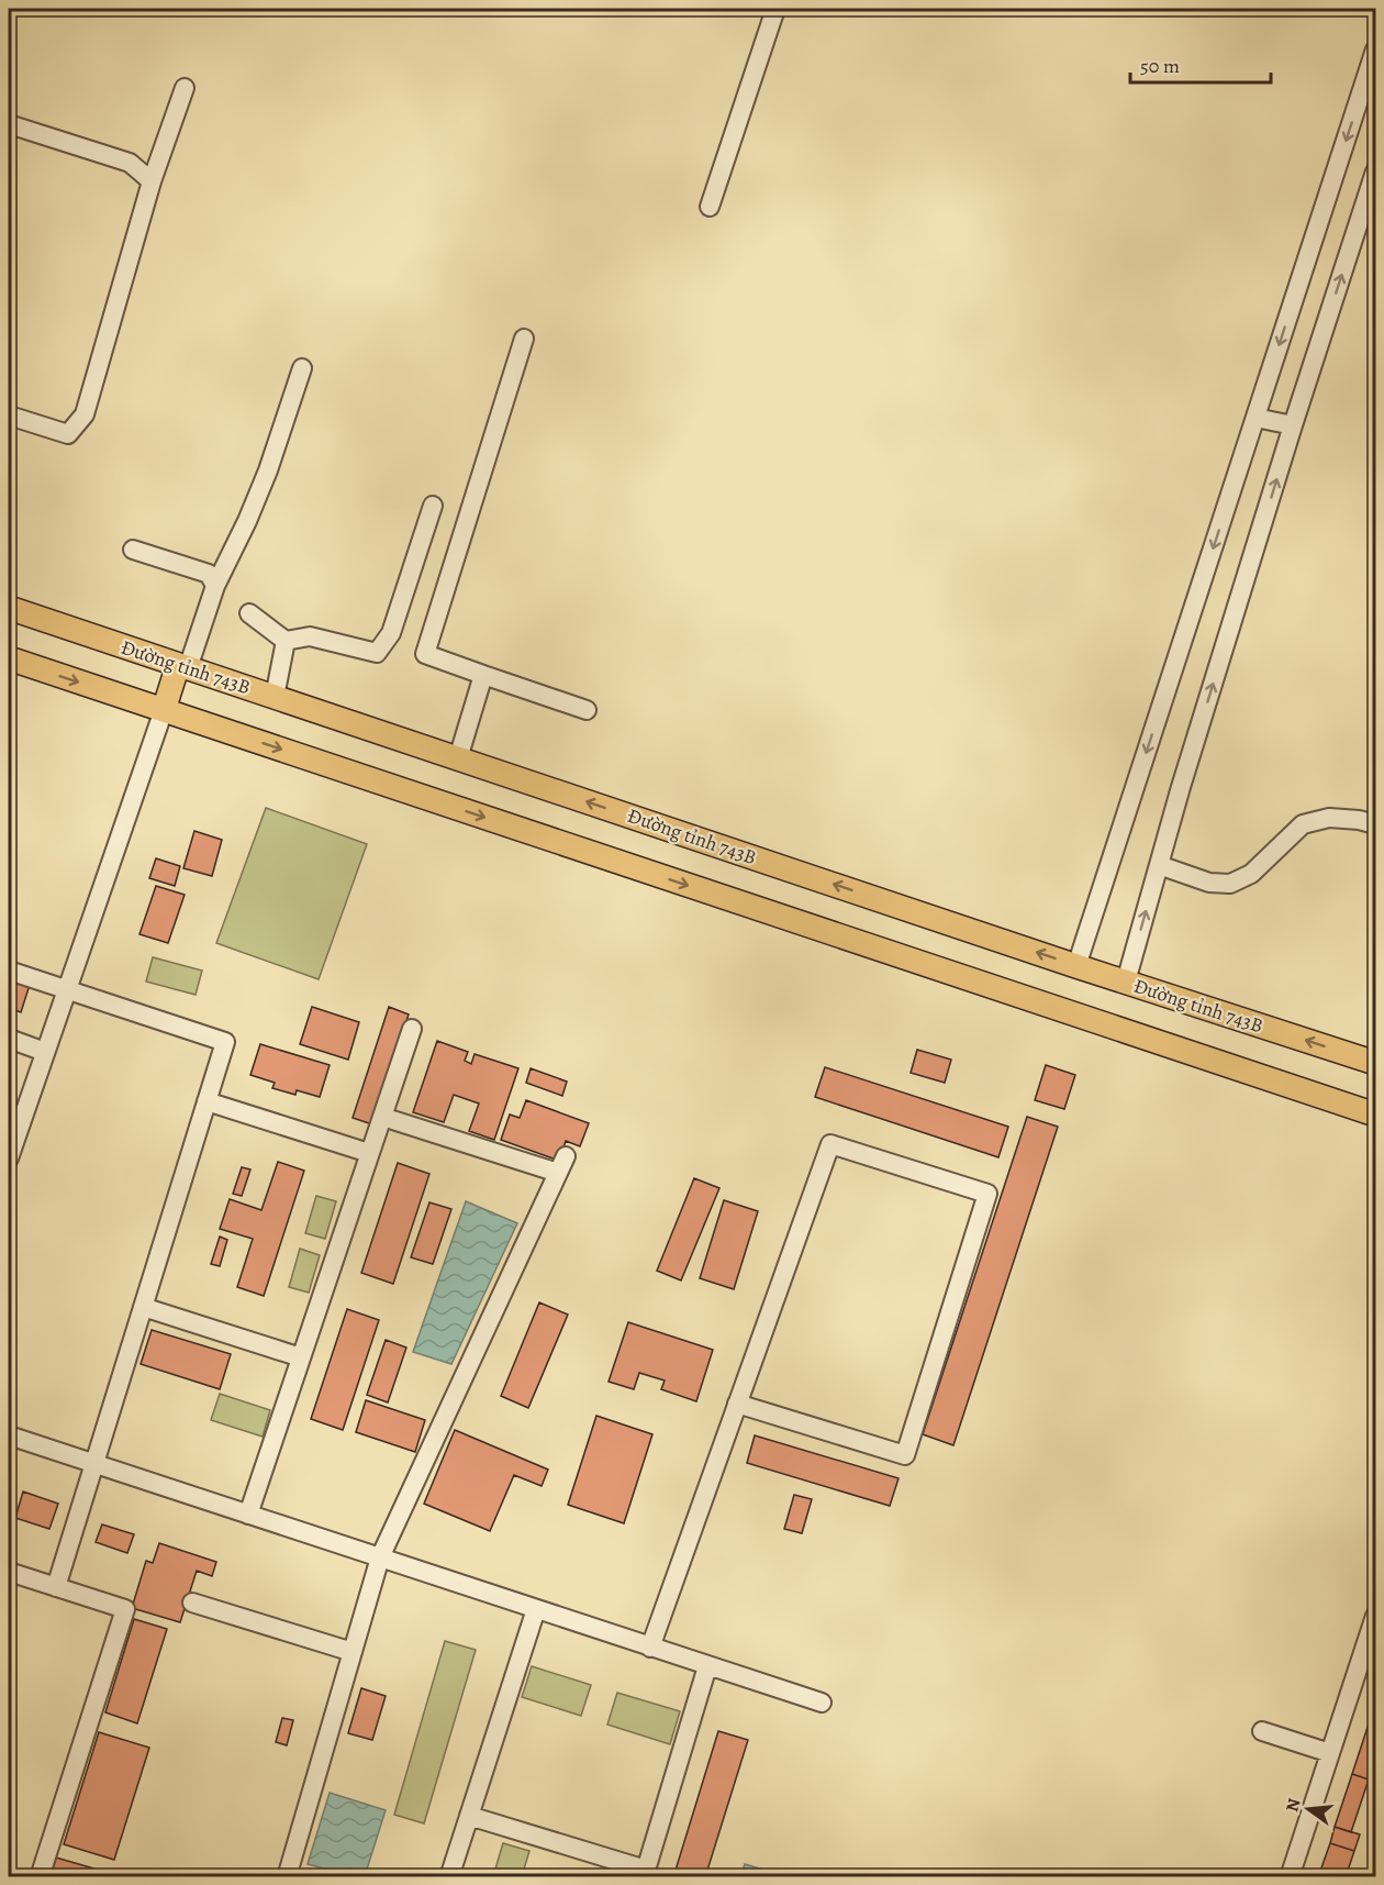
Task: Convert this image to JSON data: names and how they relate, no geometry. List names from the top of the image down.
{
  "streets": {
    "main road": ["Đường tỉnh 743B"]
  },
  "scale_bar": "50 m",
  "north": "left"
}
